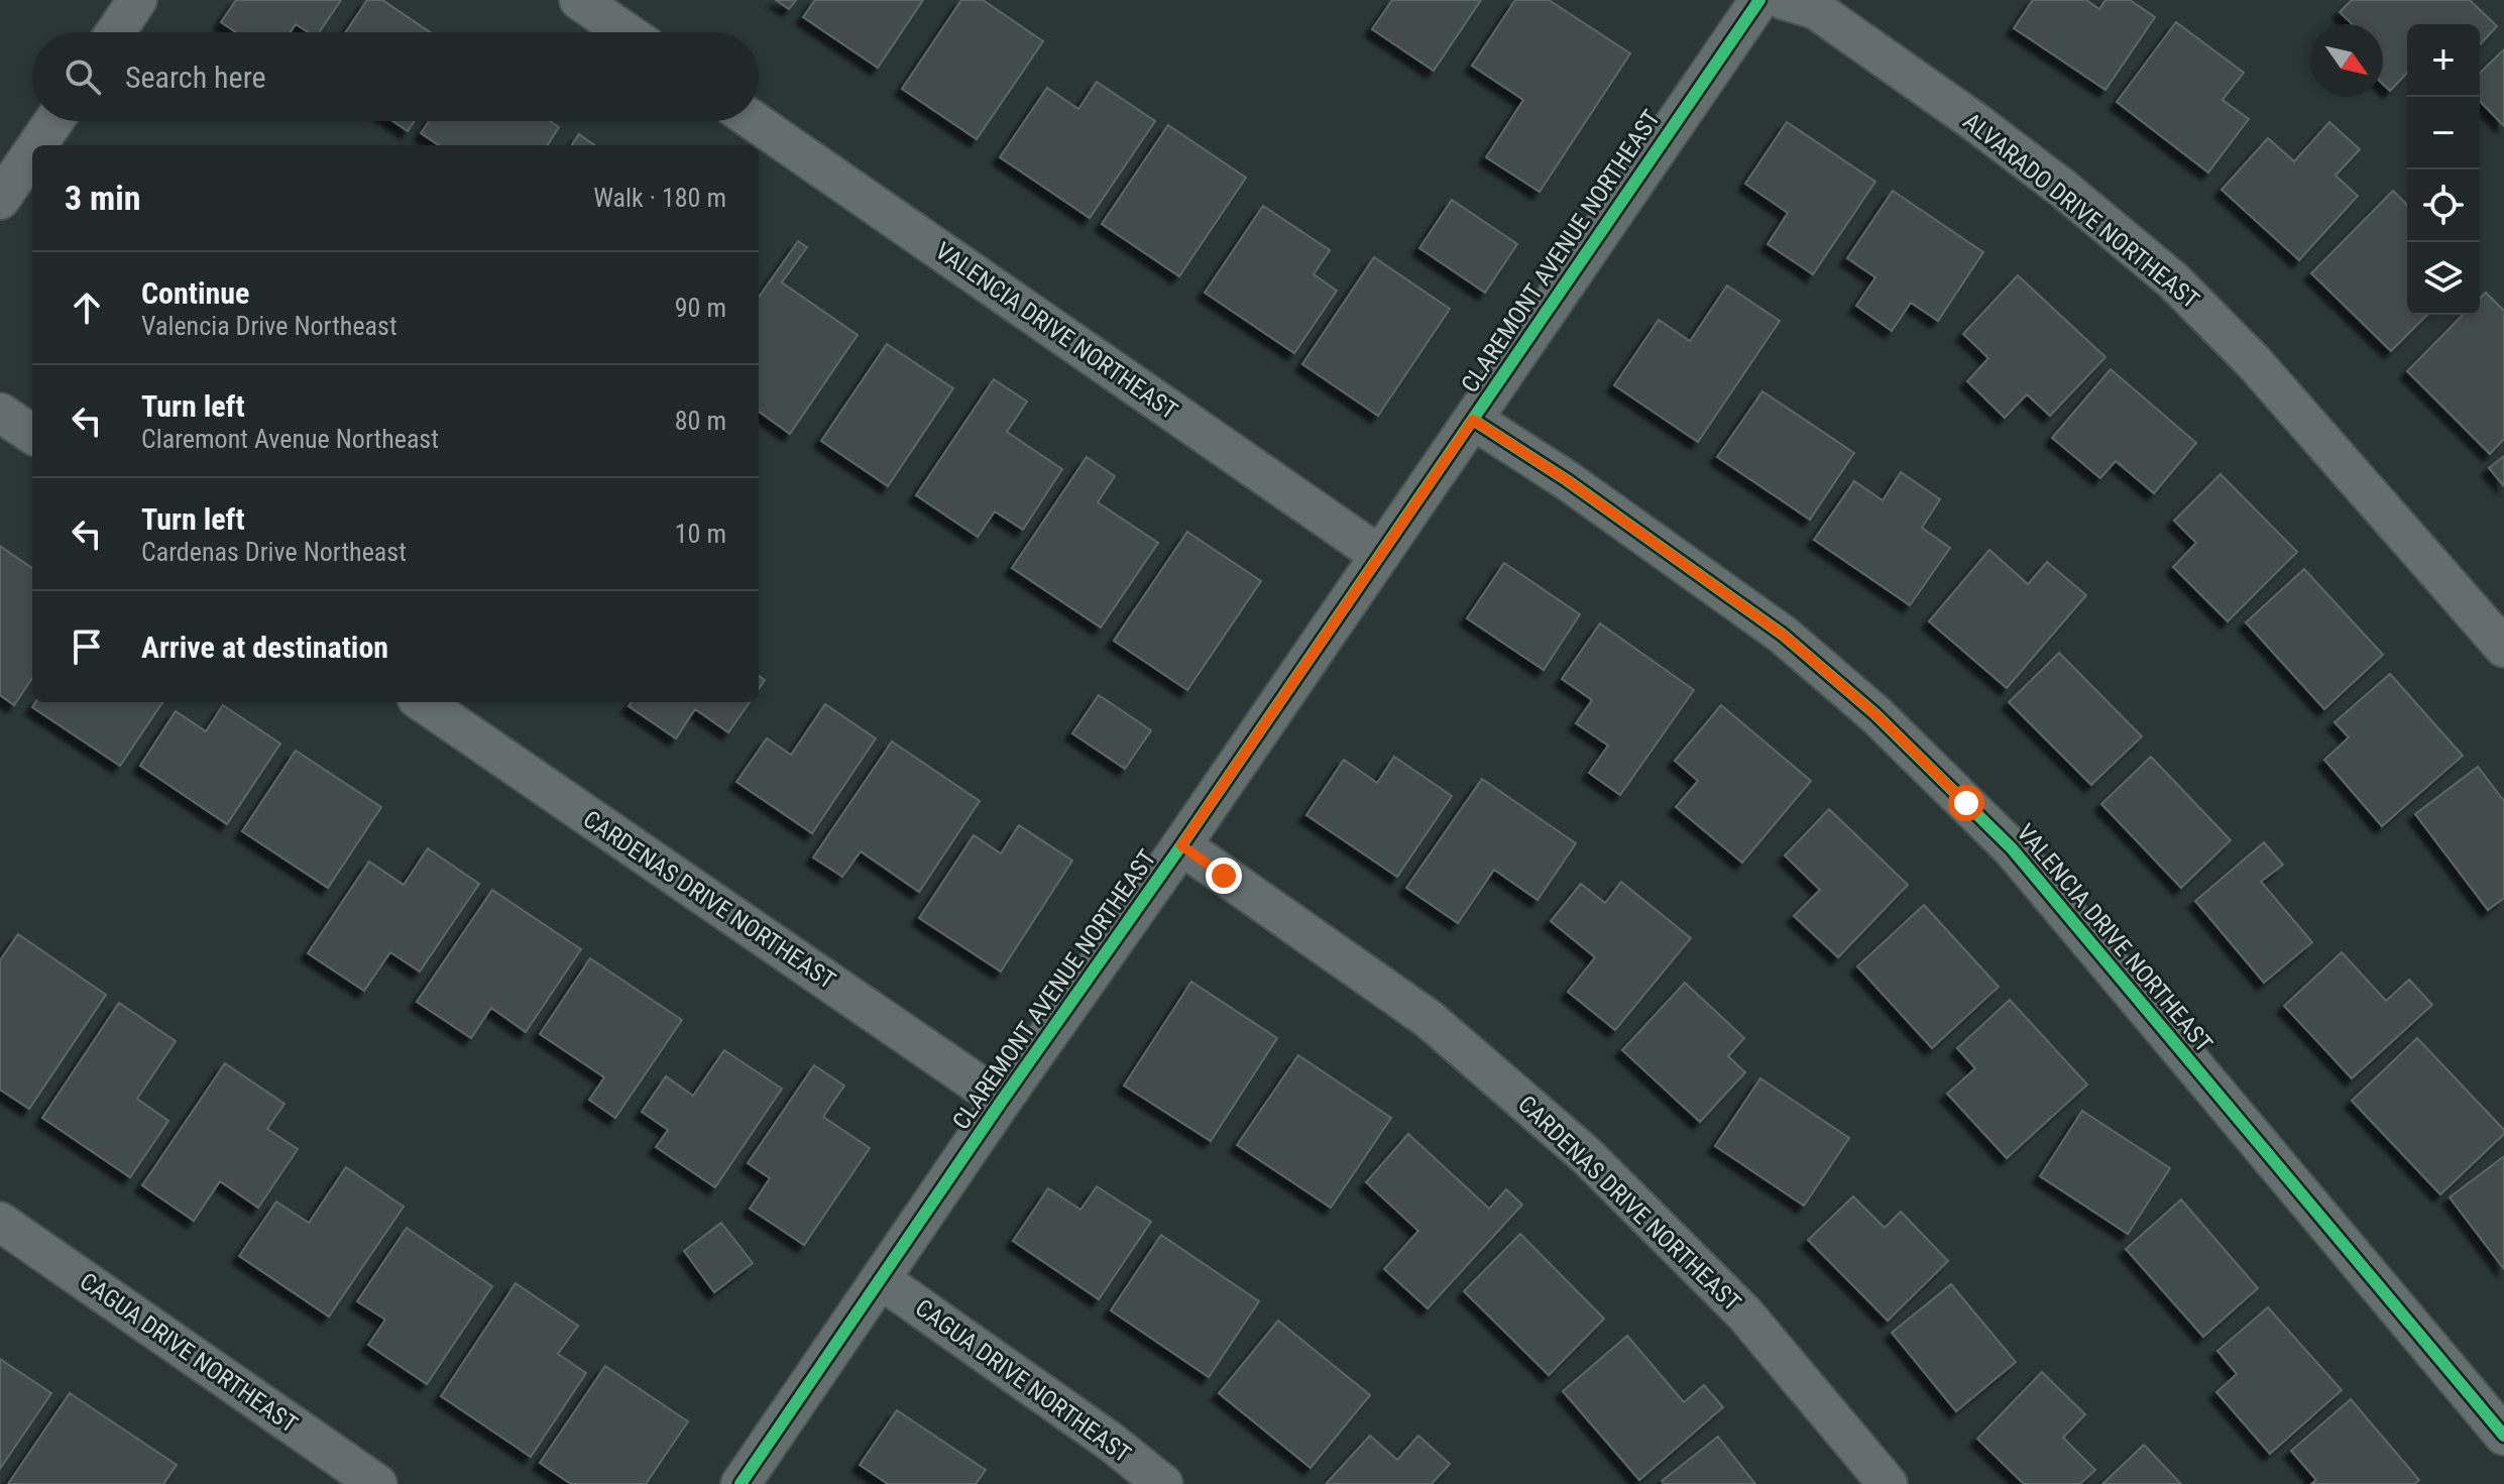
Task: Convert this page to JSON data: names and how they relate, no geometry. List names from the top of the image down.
{
  "streets": {
    "street": [
      "ALVARADO DRIVE NORTHEAST",
      "CLAREMONT AVENUE NORTHEAST",
      "VALENCIA DRIVE NORTHEAST",
      "CARDENAS DRIVE NORTHEAST",
      "CAGUA DRIVE NORTHEAST"
    ]
  },
  "crossings": [
    ["CLAREMONT AVENUE NORTHEAST", "VALENCIA DRIVE NORTHEAST"],
    ["CLAREMONT AVENUE NORTHEAST", "CARDENAS DRIVE NORTHEAST"],
    ["CLAREMONT AVENUE NORTHEAST", "CAGUA DRIVE NORTHEAST"]
  ],
  "north": "bottom right",
  "page": {
    "map_buttons": ["+", "−"],
    "search": "Search here",
    "heading": ["3 min", "Walk · 180 m"],
    "list": [
      ["Continue", "Valencia Drive Northeast", "90 m"],
      ["Turn left", "Claremont Avenue Northeast", "80 m"],
      ["Turn left", "Cardenas Drive Northeast", "10 m"],
      "Arrive at destination"
    ]
  }
}
